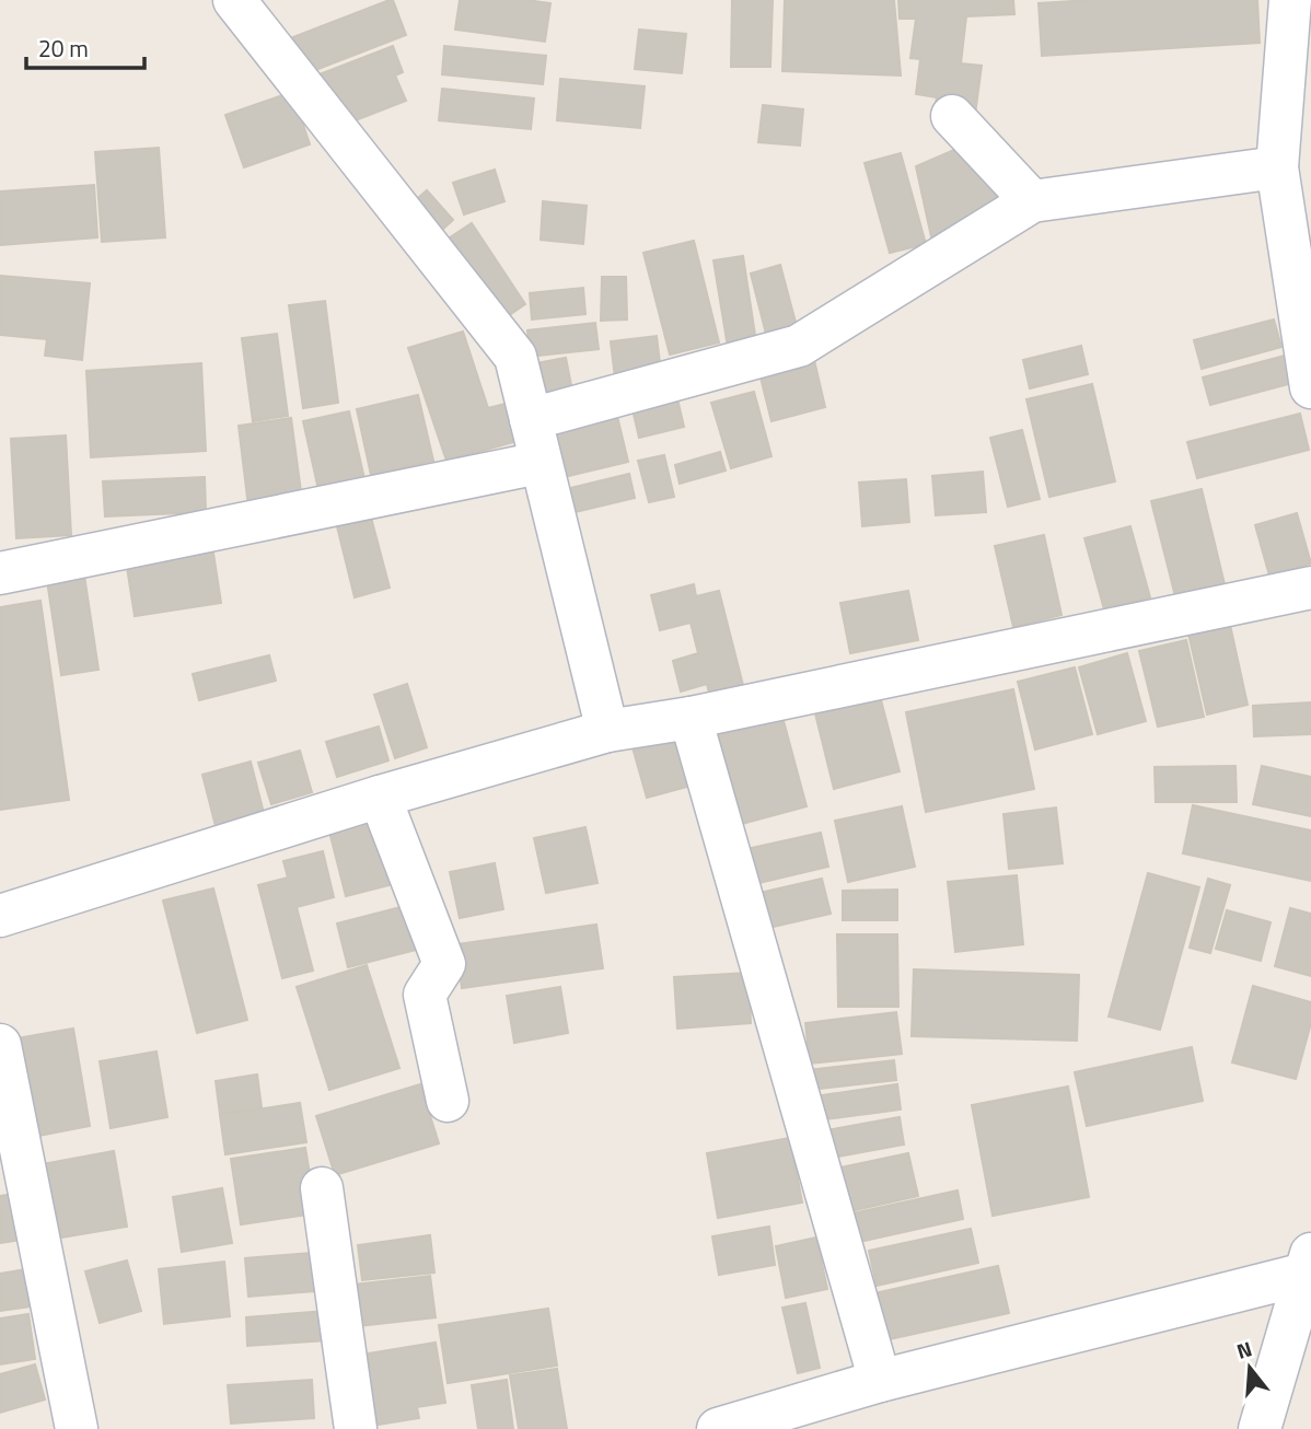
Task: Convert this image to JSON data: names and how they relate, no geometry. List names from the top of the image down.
{
  "scale_bar": "20 m",
  "north": "top"
}
